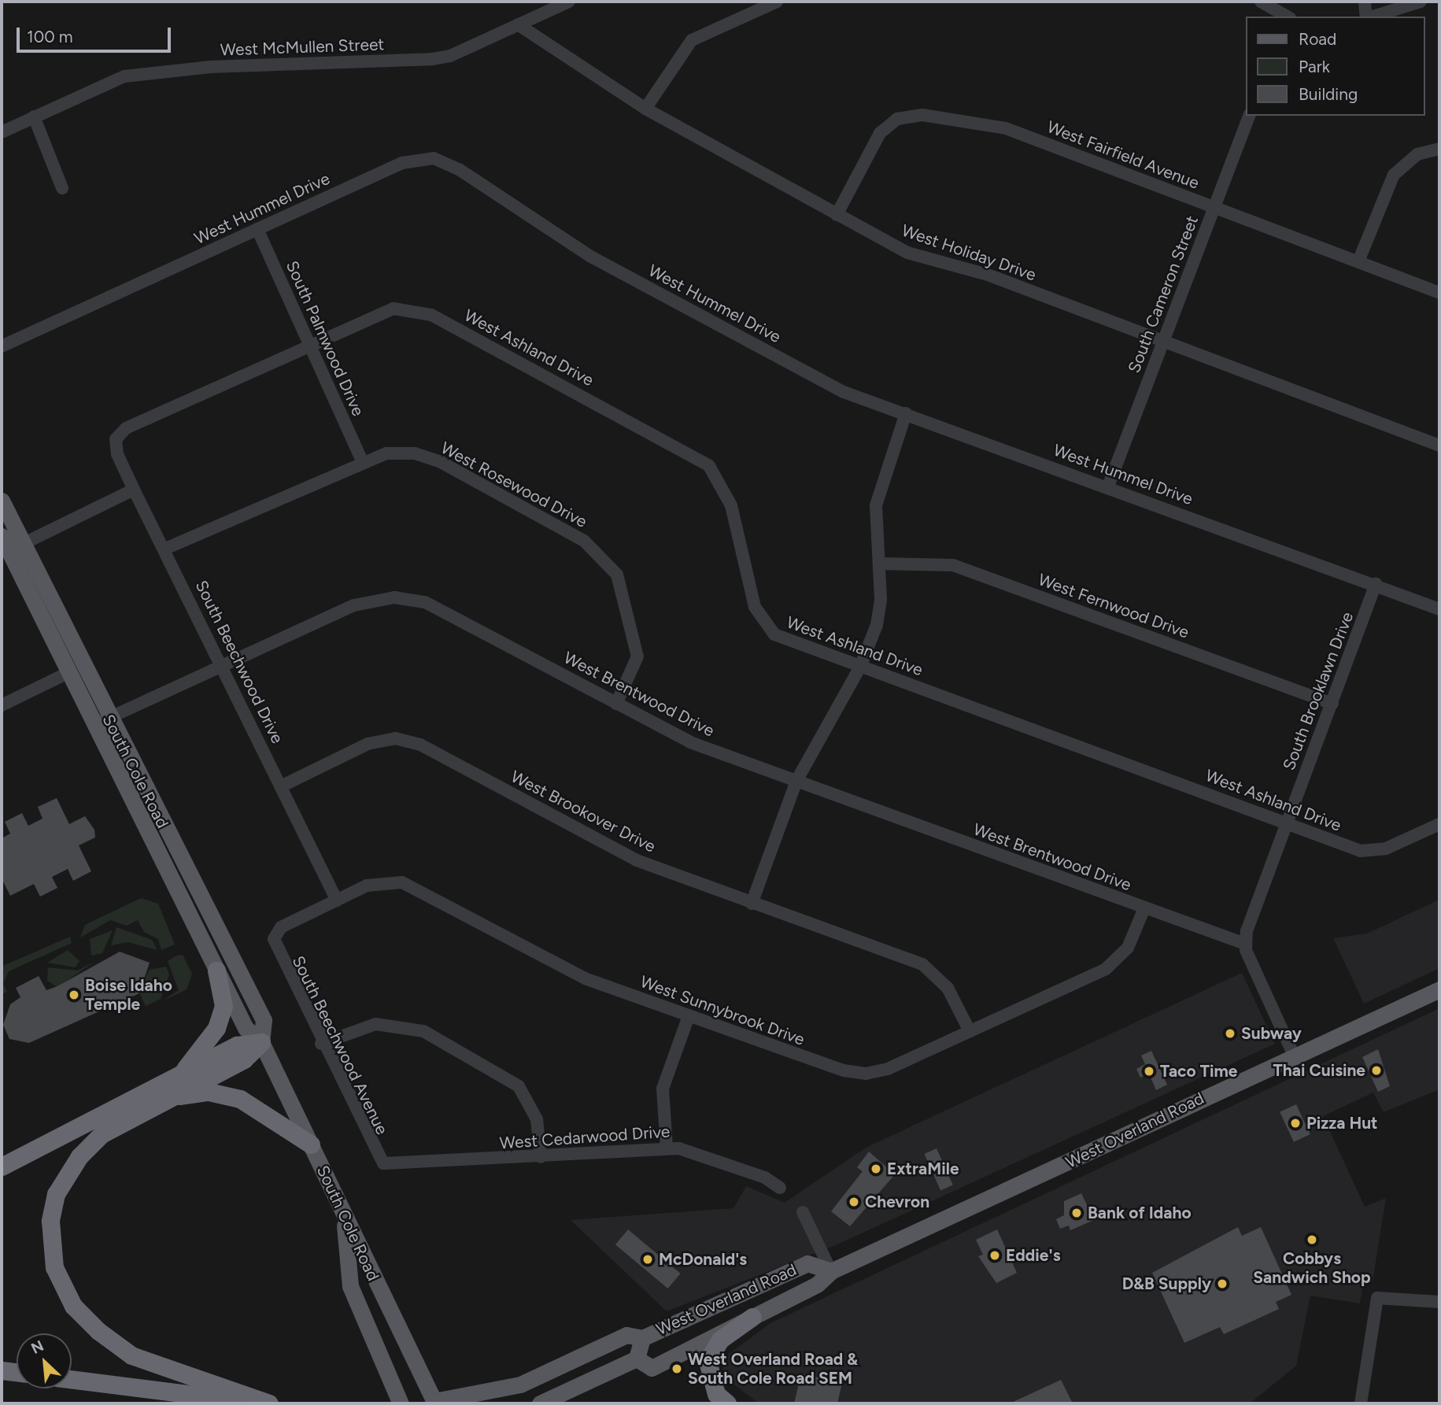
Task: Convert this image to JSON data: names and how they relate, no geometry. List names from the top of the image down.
{
  "streets": {
    "main road": ["South Cole Road", "West Overland Road"],
    "street": [
      "West McMullen Street",
      "West Fairfield Avenue",
      "West Hummel Drive",
      "West Holiday Drive",
      "South Cameron Street",
      "South Palmwood Drive",
      "West Ashland Drive",
      "West Rosewood Drive",
      "West Fernwood Drive",
      "South Beechwood Drive",
      "South Brooklawn Drive",
      "West Brentwood Drive",
      "West Brookover Drive",
      "West Sunnybrook Drive",
      "South Beechwood Avenue",
      "West Cedarwood Drive"
    ]
  },
  "crossings": [
    ["West McMullen Street", "West Holiday Drive"],
    ["West Fairfield Avenue", "West Holiday Drive"],
    ["West Fairfield Avenue", "South Cameron Street"],
    ["West Hummel Drive", "South Cameron Street"],
    ["West Hummel Drive", "South Palmwood Drive"],
    ["West Hummel Drive", "South Brooklawn Drive"],
    ["West Holiday Drive", "South Cameron Street"],
    ["South Palmwood Drive", "West Ashland Drive"],
    ["South Palmwood Drive", "West Rosewood Drive"],
    ["West Ashland Drive", "South Beechwood Drive"],
    ["West Ashland Drive", "South Brooklawn Drive"],
    ["West Rosewood Drive", "South Beechwood Drive"],
    ["West Rosewood Drive", "West Brentwood Drive"],
    ["West Fernwood Drive", "South Brooklawn Drive"],
    ["South Beechwood Drive", "West Brentwood Drive"],
    ["South Beechwood Drive", "West Brookover Drive"],
    ["South Beechwood Drive", "West Sunnybrook Drive"],
    ["South Brooklawn Drive", "West Brentwood Drive"],
    ["West Brentwood Drive", "South Cole Road"],
    ["West Brentwood Drive", "West Sunnybrook Drive"],
    ["West Brookover Drive", "West Sunnybrook Drive"],
    ["West Sunnybrook Drive", "South Beechwood Avenue"],
    ["South Beechwood Avenue", "West Cedarwood Drive"]
  ],
  "places": [
    "Boise Idaho Temple",
    "Subway",
    "Thai Cuisine",
    "Taco Time",
    "Pizza Hut",
    "ExtraMile",
    "Chevron",
    "Bank of Idaho",
    "Cobbys Sandwich Shop",
    "Eddie's",
    "McDonald's",
    "D&B Supply",
    "West Overland Road & South Cole Road SEM"
  ],
  "legend": ["Road", "Park", "Building"],
  "scale_bar": "100 m",
  "north": "top left"
}
